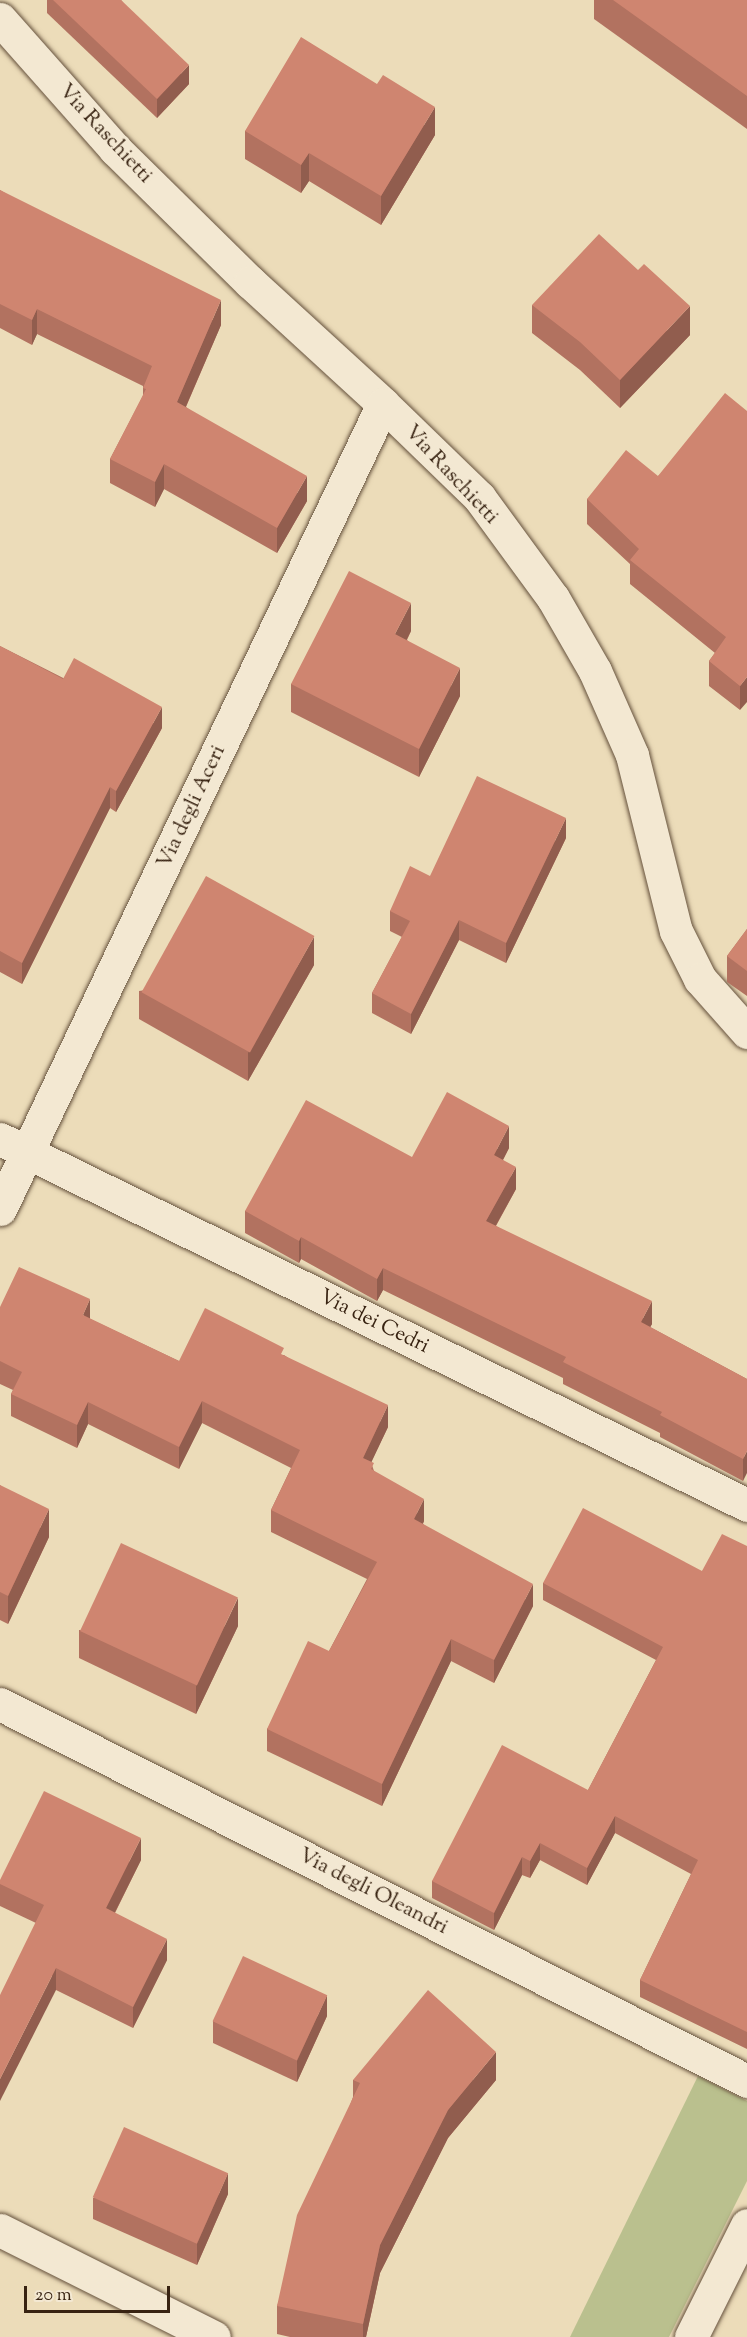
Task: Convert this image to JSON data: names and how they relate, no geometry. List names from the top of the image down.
{
  "streets": {
    "street": [
      "Via Raschietti",
      "Via degli Aceri",
      "Via dei Cedri",
      "Via degli Oleandri"
    ]
  },
  "crossings": [
    ["Via Raschietti", "Via degli Aceri"],
    ["Via degli Aceri", "Via dei Cedri"]
  ],
  "scale_bar": "20 m"
}
